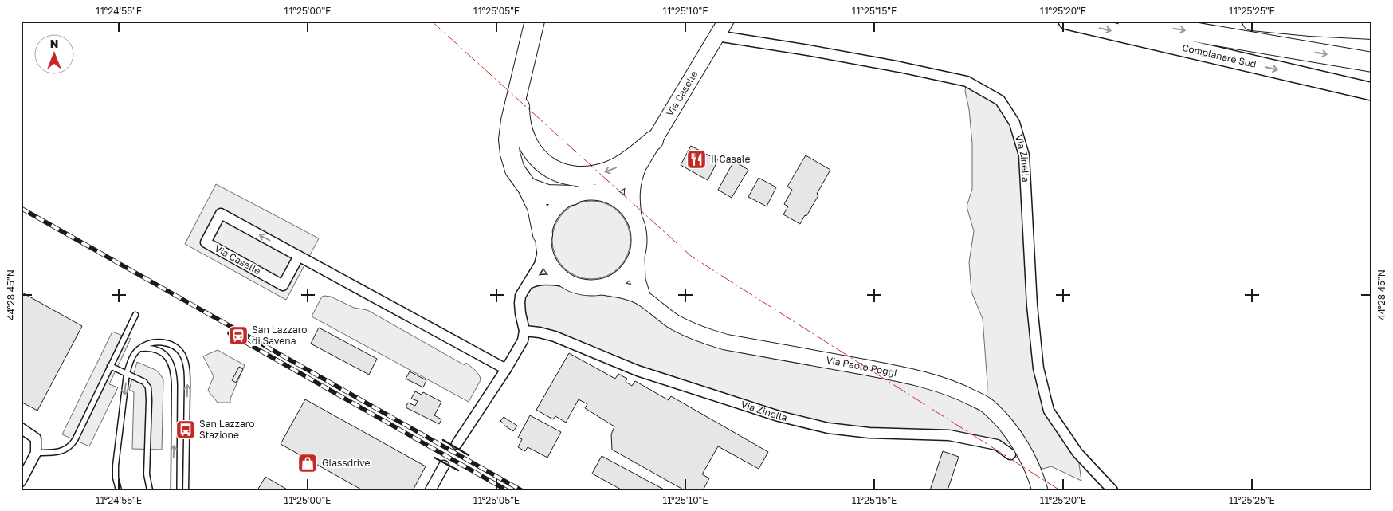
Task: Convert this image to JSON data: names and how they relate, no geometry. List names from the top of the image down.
{
  "streets": {
    "highway": ["Complanare Sud"],
    "main road": ["Via Caselle", "Via Paolo Poggi"],
    "street": ["Via Zinella"]
  },
  "crossings": [
    ["Via Caselle", "Via Zinella"],
    ["Via Caselle", "Via Paolo Poggi"]
  ],
  "places": {
    "restaurant": ["Il Casale"],
    "station": ["San Lazzaro di Savena"],
    "bus stop": ["San Lazzaro Stazione"],
    "shop": ["Glassdrive"]
  },
  "north": "top",
  "coordinates": [
    "11°24'55\"E",
    "11°25'00\"E",
    "11°25'05\"E",
    "11°25'10\"E",
    "11°25'15\"E",
    "11°25'20\"E",
    "11°25'25\"E",
    "44°28'45\"N"
  ]
}
